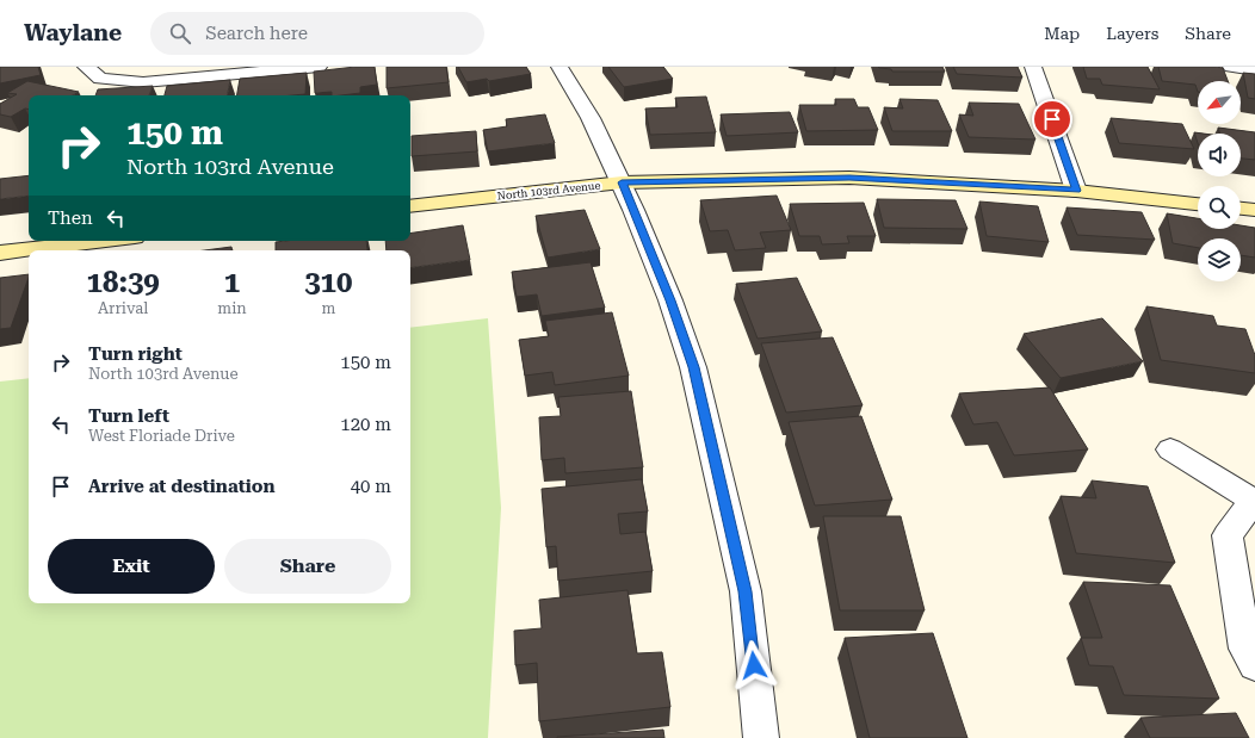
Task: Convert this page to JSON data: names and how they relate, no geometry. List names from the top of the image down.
{
  "streets": {
    "street": ["North 103rd Avenue"]
  },
  "north": "bottom left",
  "page": {
    "header": "Waylane",
    "search": "Search here",
    "nav": ["Map", "Layers", "Share"],
    "turn": ["150 m", "North 103rd Avenue"],
    "then": "Then",
    "eta": [
      "18:39",
      "Arrival",
      "1",
      "min",
      "310",
      "m"
    ],
    "list": [
      {
        "name": "Turn right",
        "note": "North 103rd Avenue",
        "value": "150 m"
      },
      {
        "name": "Turn left",
        "note": "West Floriade Drive",
        "value": "120 m"
      },
      {
        "name": "Arrive at destination",
        "value": "40 m"
      }
    ],
    "buttons": ["Exit", "Share"]
  }
}
